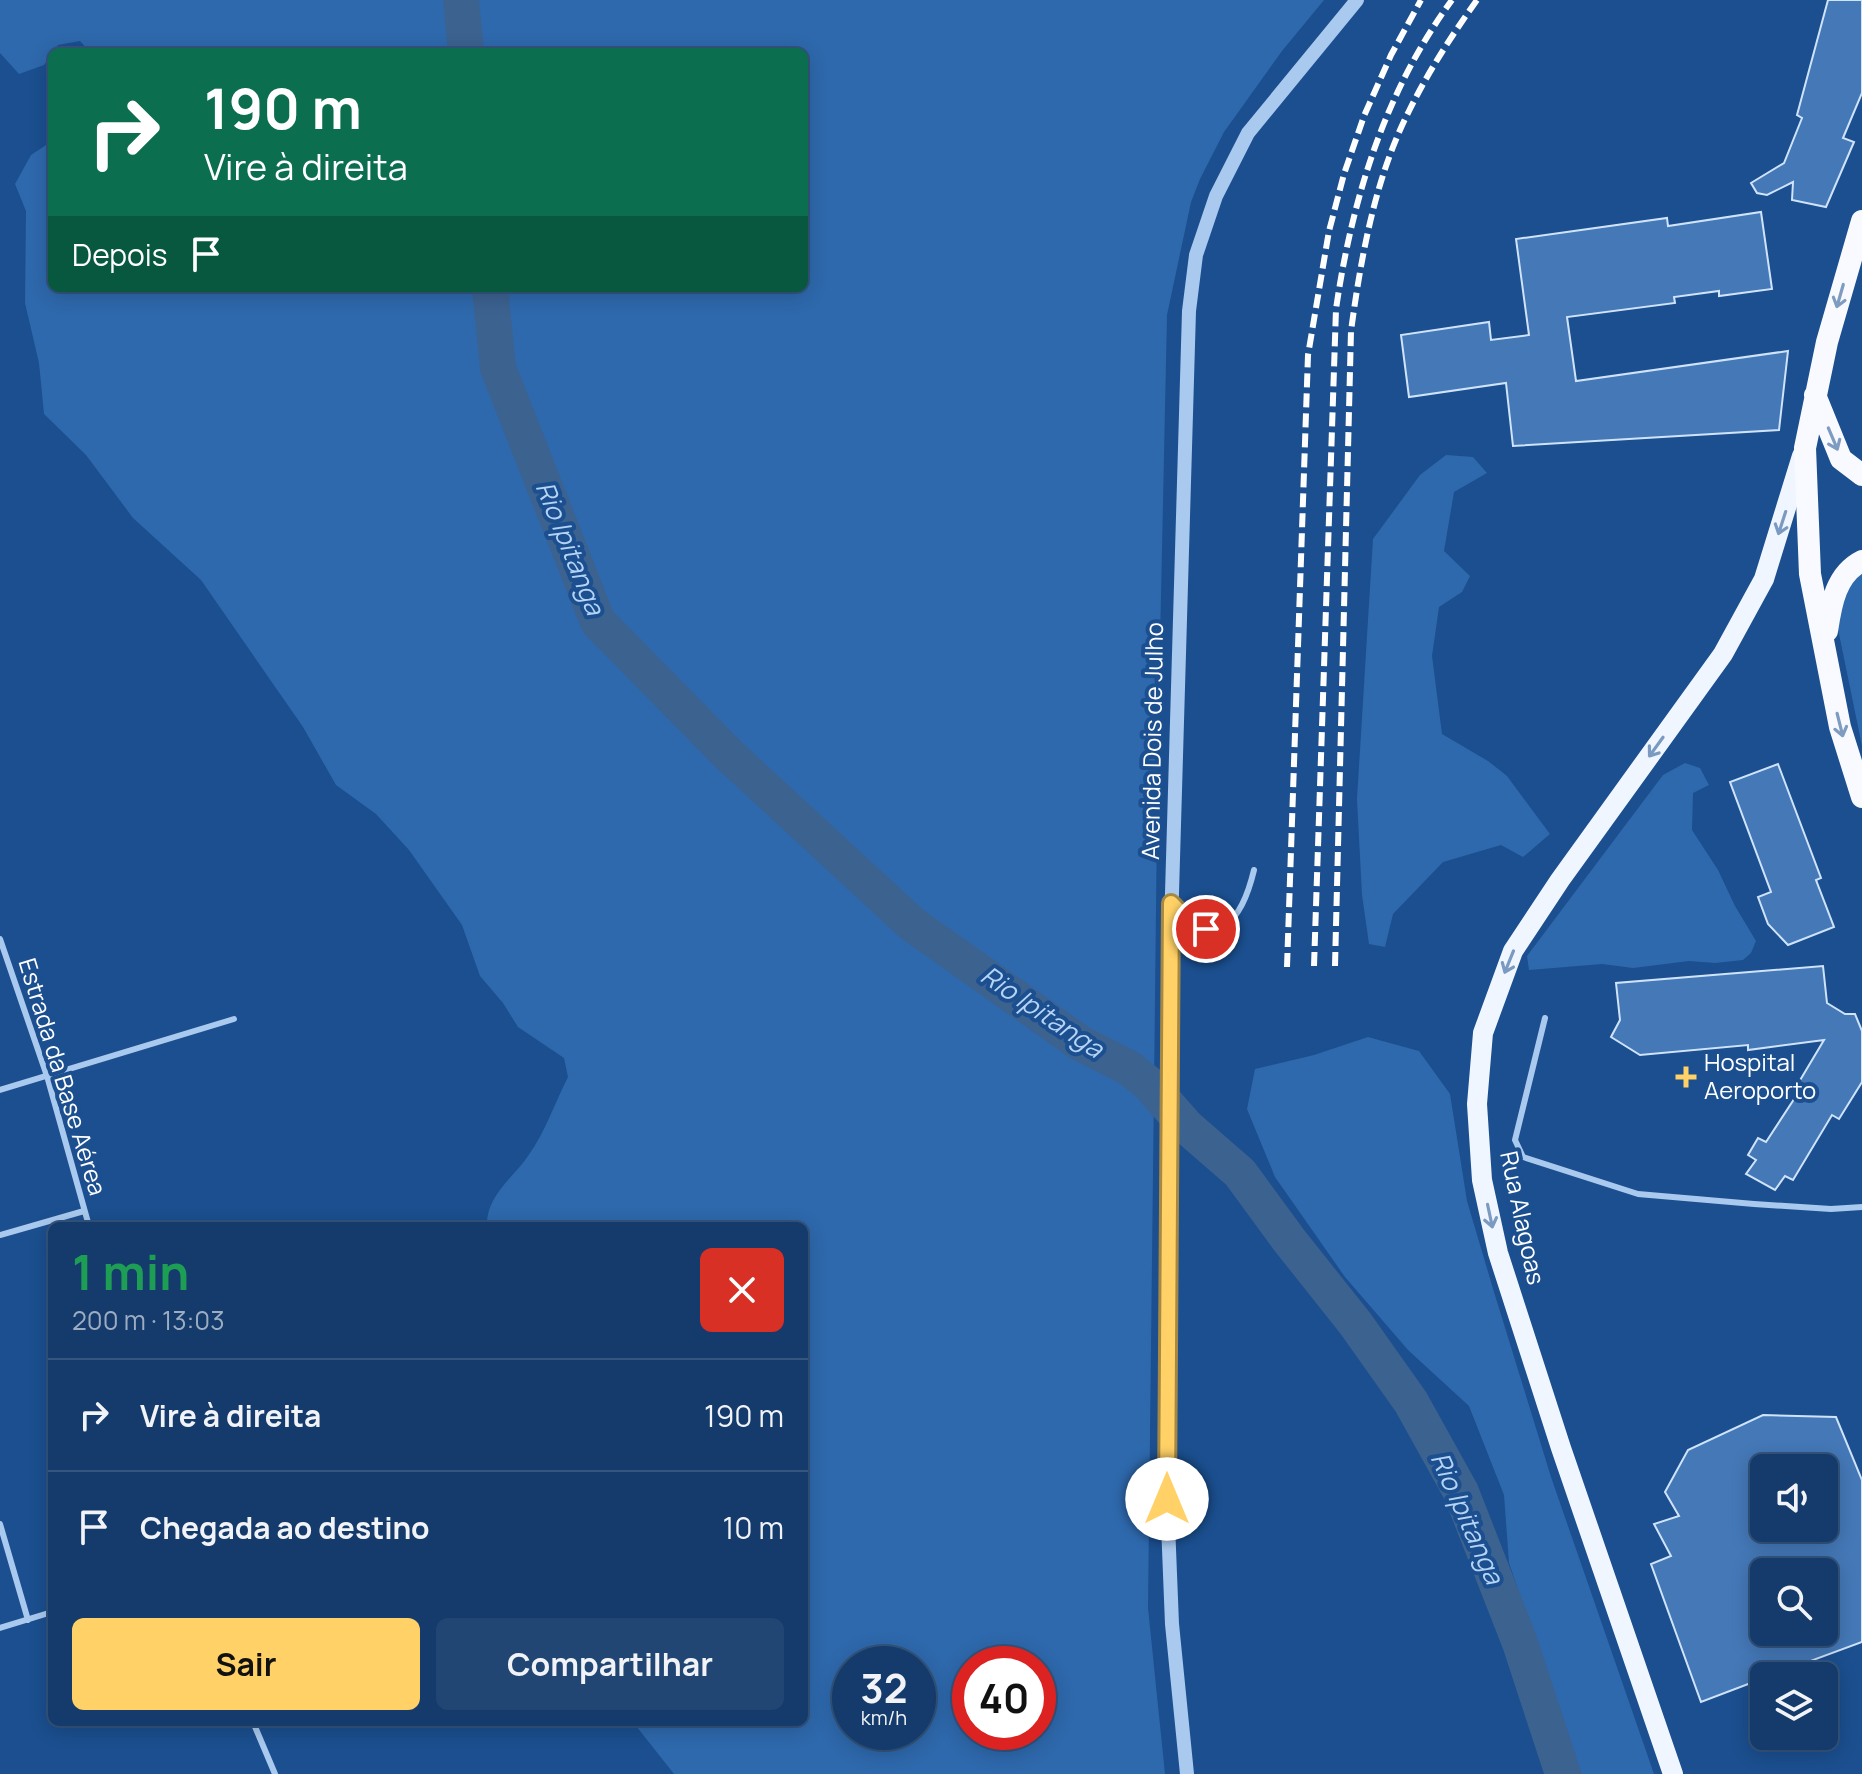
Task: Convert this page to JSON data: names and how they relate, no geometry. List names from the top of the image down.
{
  "streets": {
    "main road": ["Rua Alagoas"],
    "street": ["Avenida Dois de Julho"],
    "lane": ["Estrada da Base Aérea"]
  },
  "one_way": ["Rua Alagoas"],
  "water": ["Rio Ipitanga"],
  "places": {
    "health": ["Hospital Aeroporto"]
  },
  "page": {
    "turn": ["190 m", "Vire à direita"],
    "then": "Depois",
    "heading": ["1 min", "200 m · 13:03"],
    "list": [
      {
        "name": "Vire à direita",
        "value": "190 m"
      },
      {
        "name": "Chegada ao destino",
        "value": "10 m"
      }
    ],
    "buttons": ["Sair", "Compartilhar"],
    "speed": "32 km/h",
    "limit": "40"
  }
}
